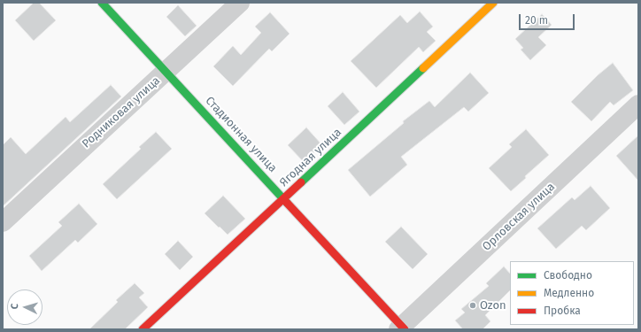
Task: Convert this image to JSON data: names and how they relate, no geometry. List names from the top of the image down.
{
  "streets": {
    "street": [
      "Родниковая улица",
      "Стадионная улица",
      "Ягодная улица",
      "Орловская улица"
    ]
  },
  "crossings": [
    ["Родниковая улица", "Стадионная улица"],
    ["Стадионная улица", "Ягодная улица"],
    ["Стадионная улица", "Орловская улица"]
  ],
  "places": ["Ozon"],
  "legend": ["Свободно", "Медленно", "Пробка"],
  "scale_bar": "20 m",
  "north": "left"
}
